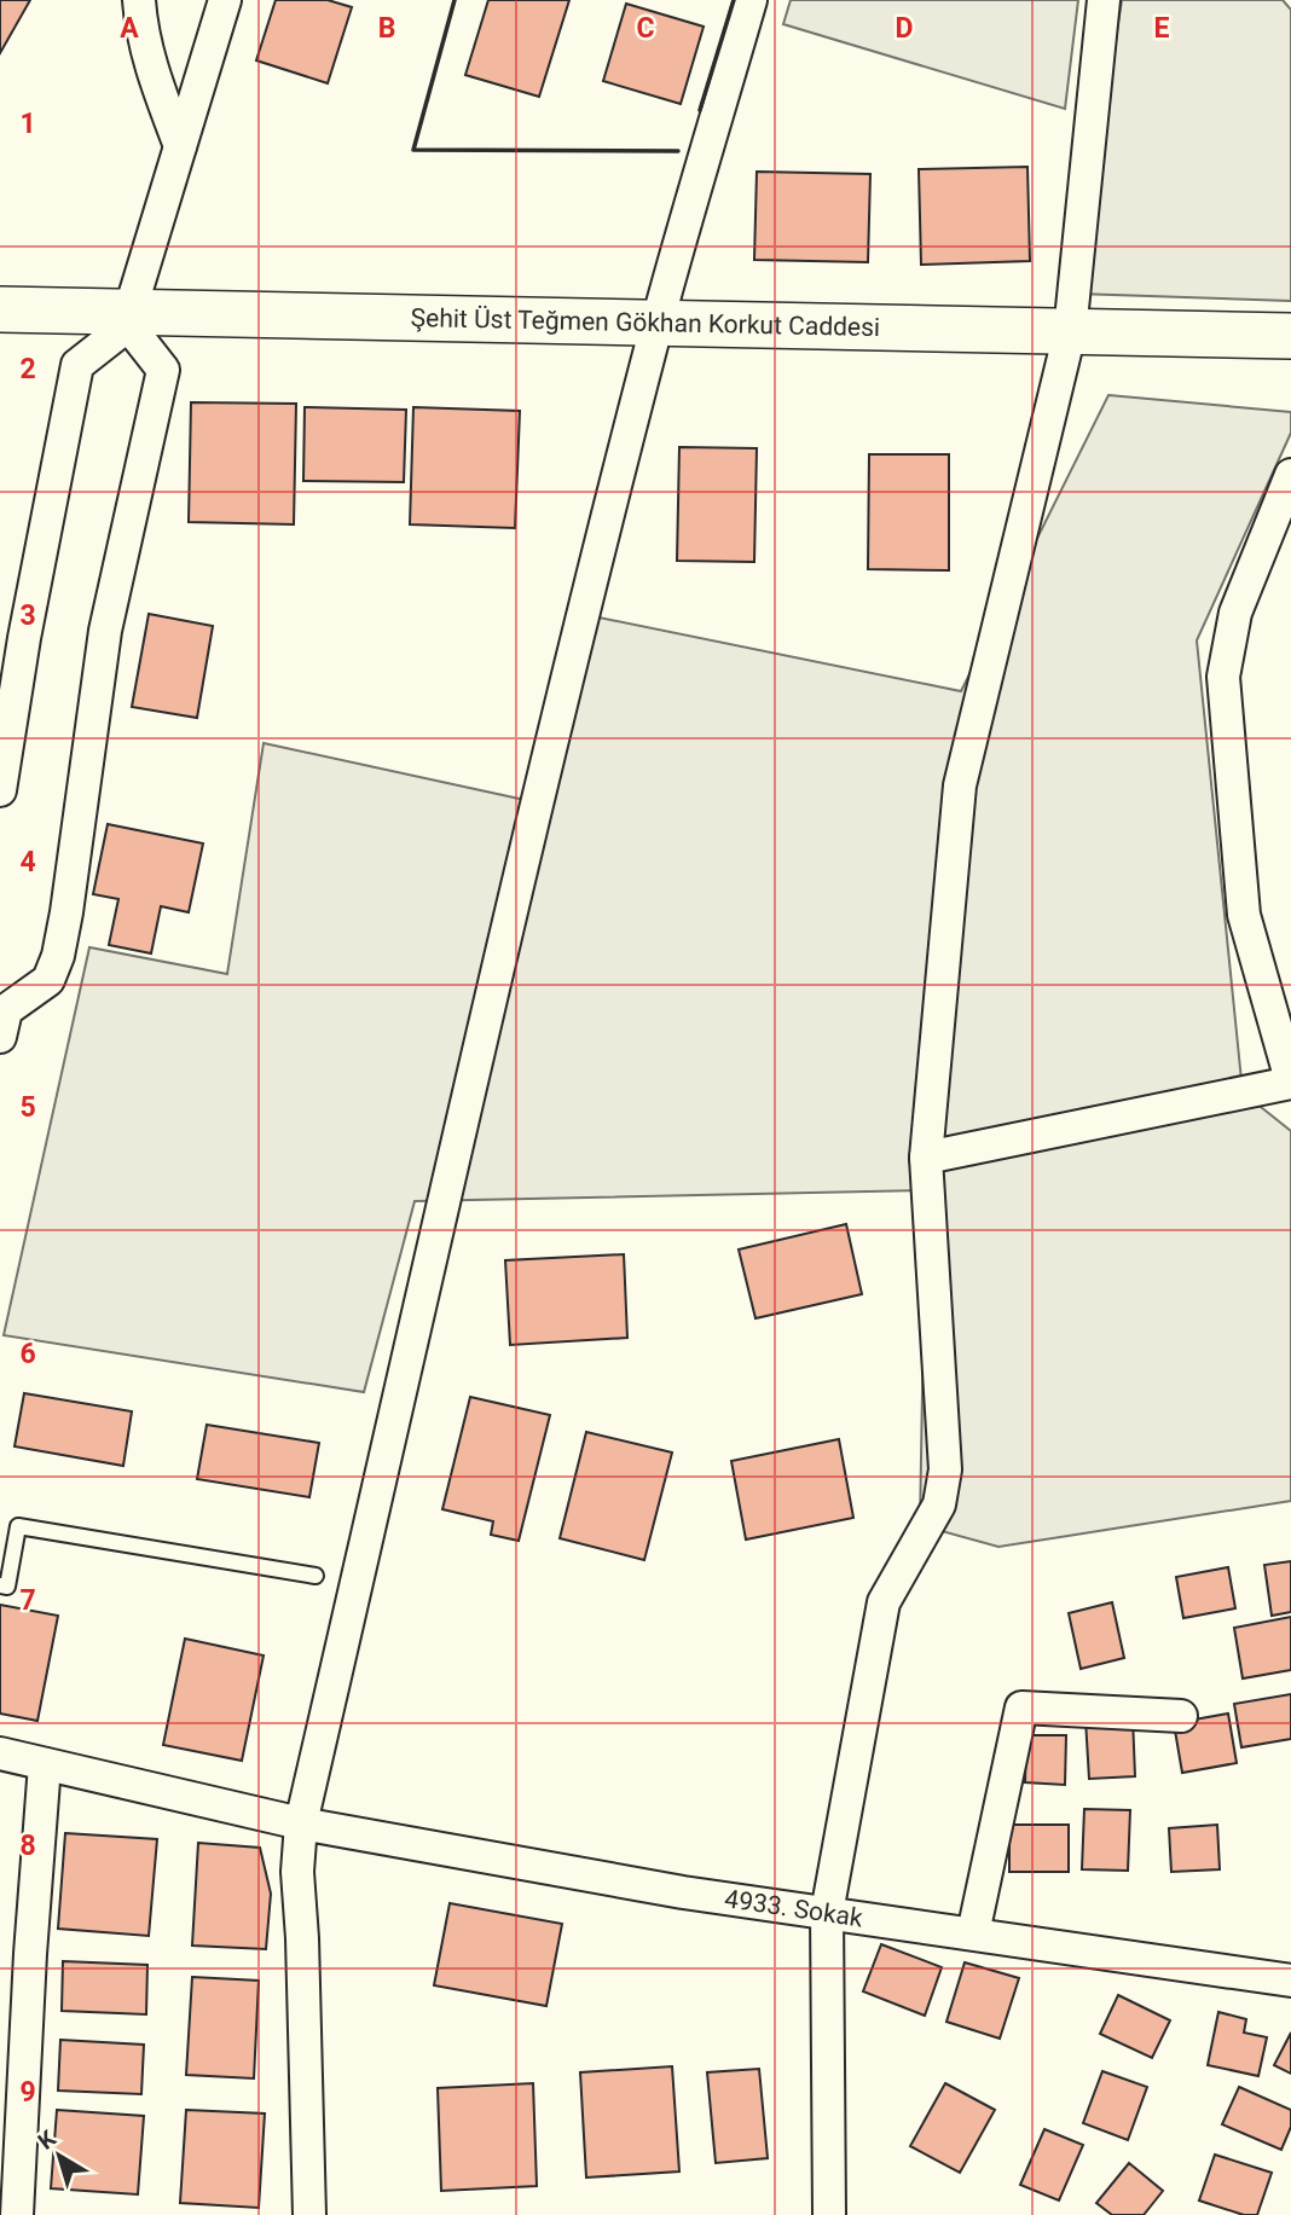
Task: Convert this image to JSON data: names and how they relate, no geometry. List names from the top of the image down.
{
  "streets": {
    "street": ["Şehit Üst Teğmen Gökhan Korkut Caddesi", "4933. Sokak"]
  },
  "north": "top left",
  "grid": {
    "columns": [
      "A",
      "B",
      "C",
      "D",
      "E"
    ],
    "rows": [
      "1",
      "2",
      "3",
      "4",
      "5",
      "6",
      "7",
      "8",
      "9"
    ]
  }
}
